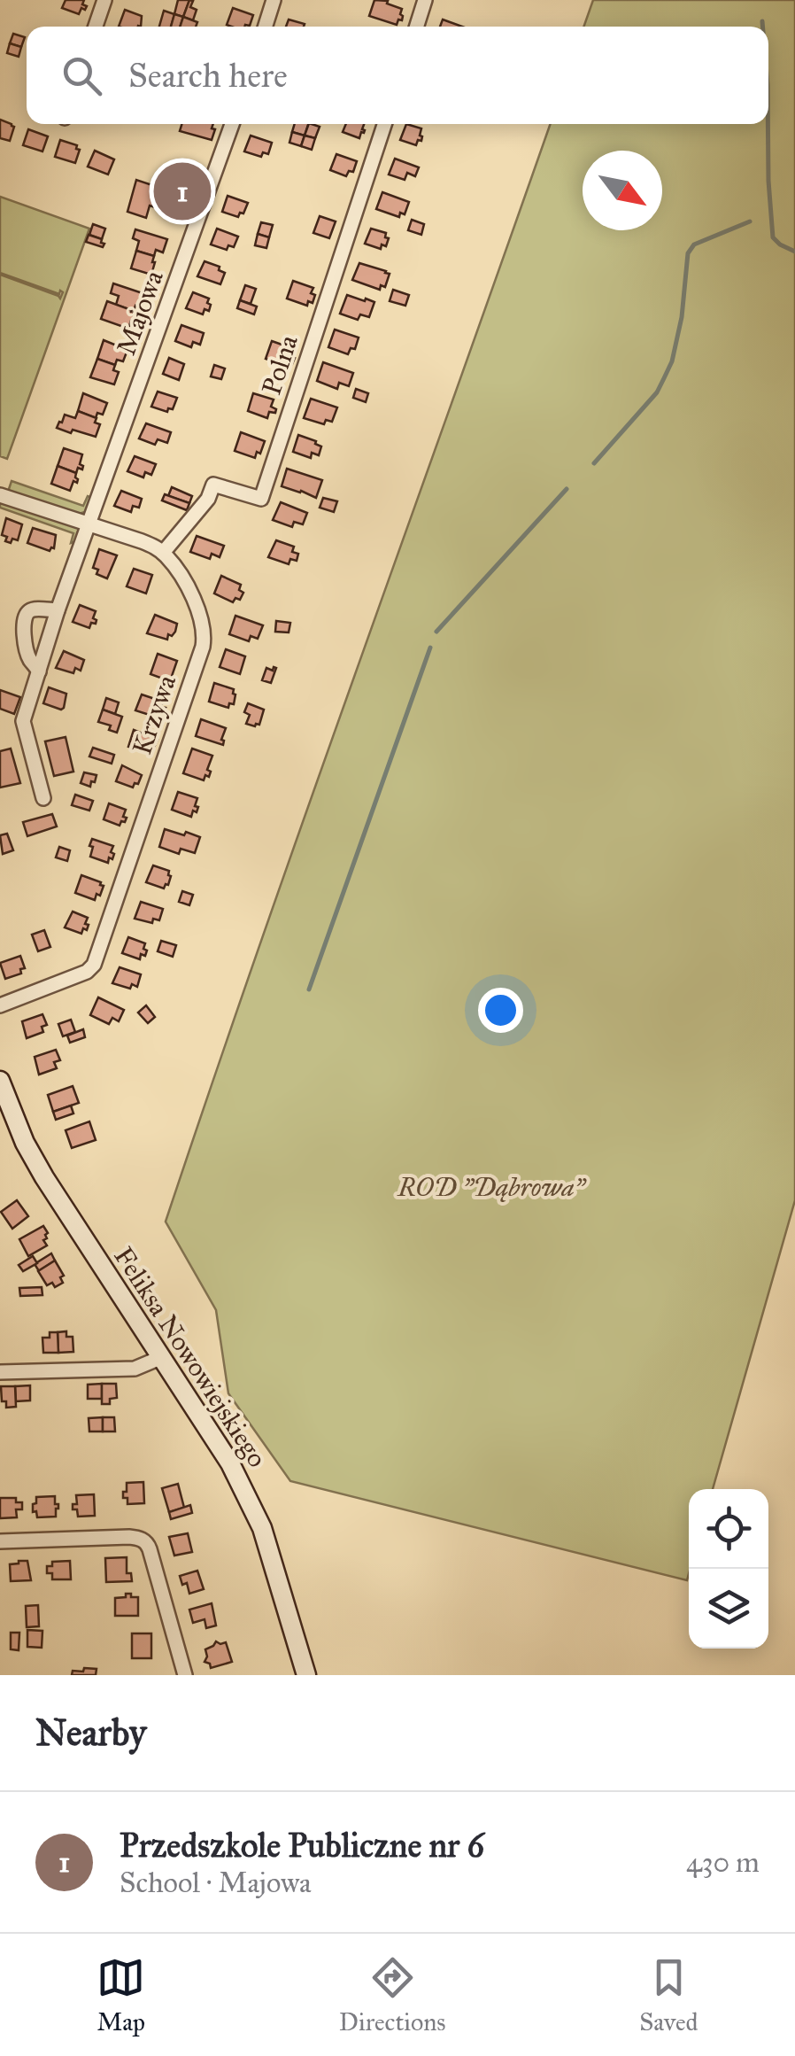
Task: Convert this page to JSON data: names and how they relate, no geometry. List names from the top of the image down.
{
  "streets": {
    "street": [
      "Majowa",
      "Polna",
      "Krzywa",
      "Feliksa Nowowiejskiego"
    ]
  },
  "crossings": [
    ["Polna", "Krzywa"]
  ],
  "parks": ["ROD \"Dąbrowa\""],
  "north": "bottom right",
  "page": {
    "search": "Search here",
    "pins": "1",
    "heading": "Nearby",
    "list": [
      {
        "mark": "1",
        "name": "Przedszkole Publiczne nr 6",
        "note": "School · Majowa",
        "value": "430 m"
      }
    ],
    "nav": ["Map", "Directions", "Saved"]
  }
}
